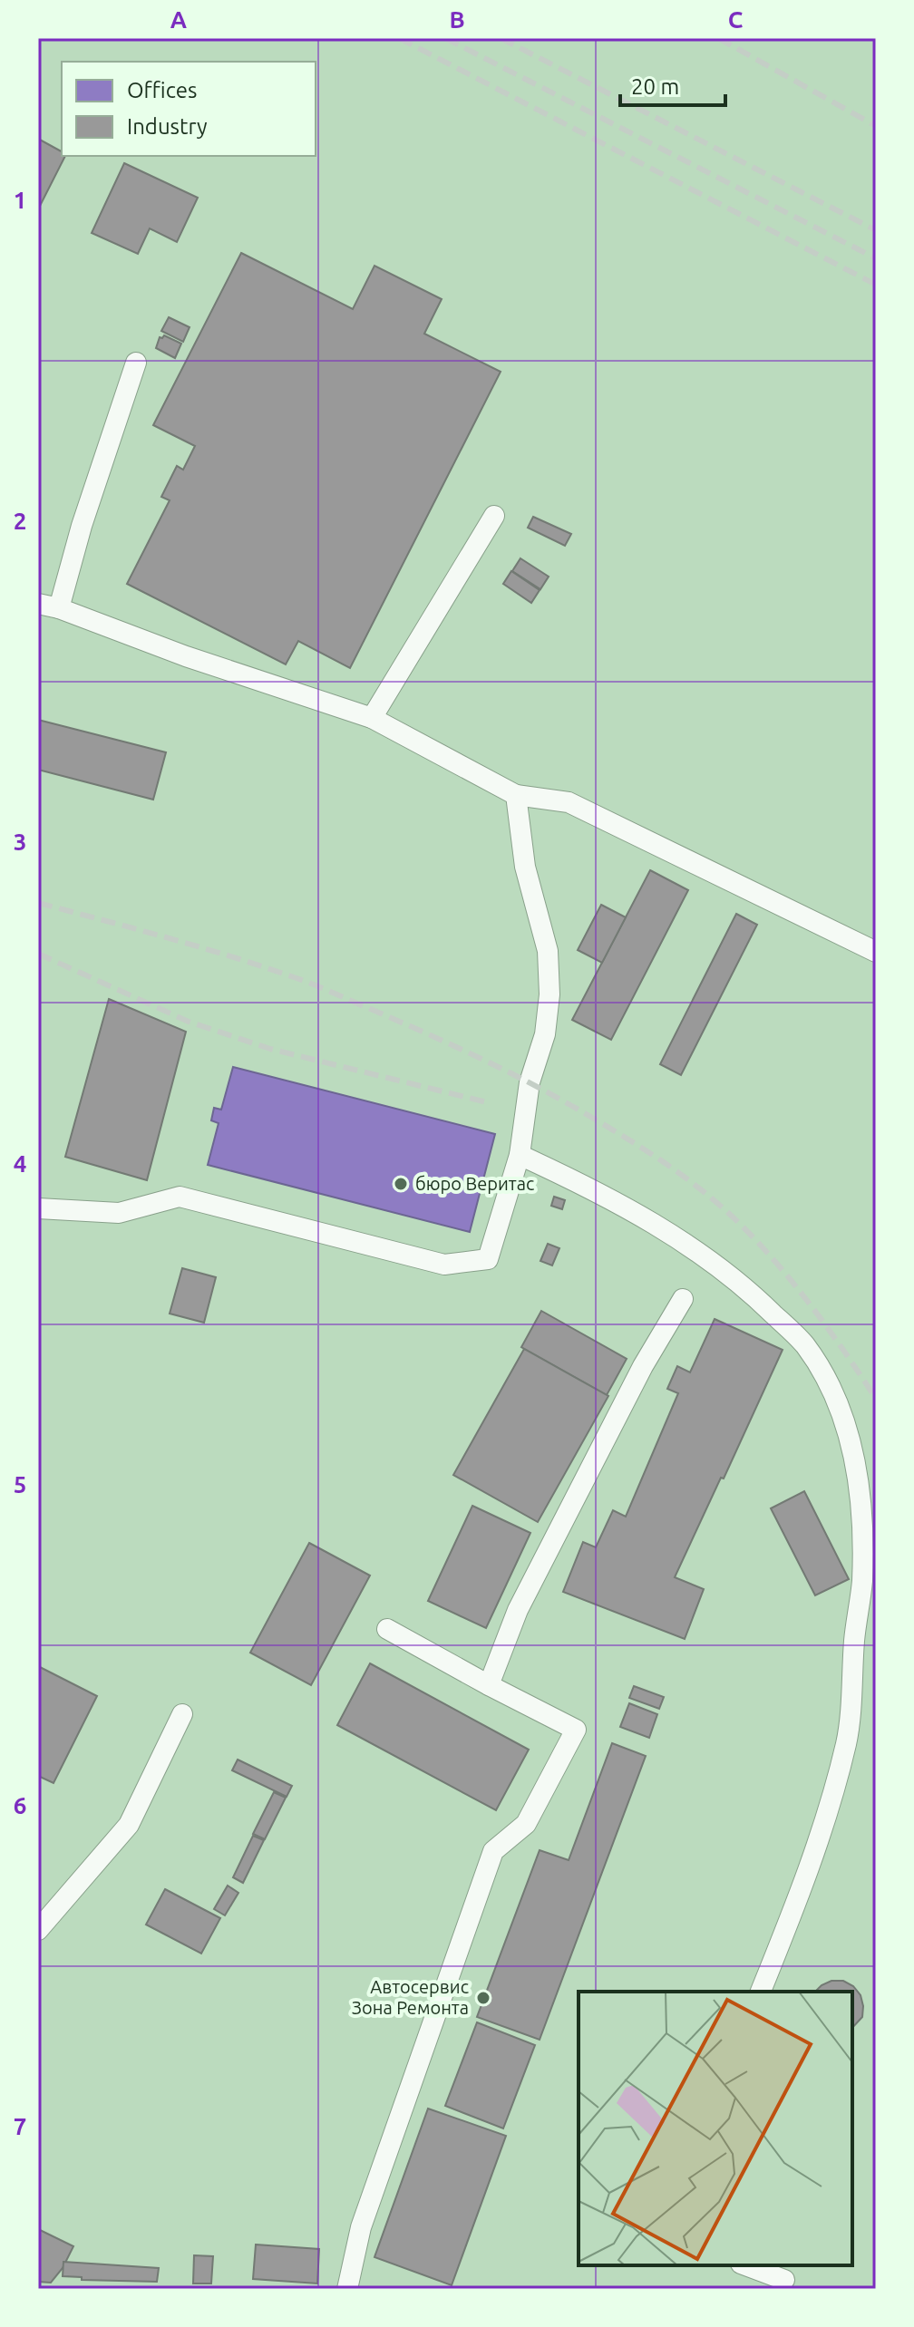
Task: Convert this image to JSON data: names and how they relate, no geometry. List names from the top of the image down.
{
  "places": ["бюро Веритас", "Автосервис Зона Ремонта"],
  "legend": ["Offices", "Industry"],
  "scale_bar": "20 m",
  "grid": {
    "columns": ["A", "B", "C"],
    "rows": [
      "1",
      "2",
      "3",
      "4",
      "5",
      "6",
      "7"
    ]
  }
}
